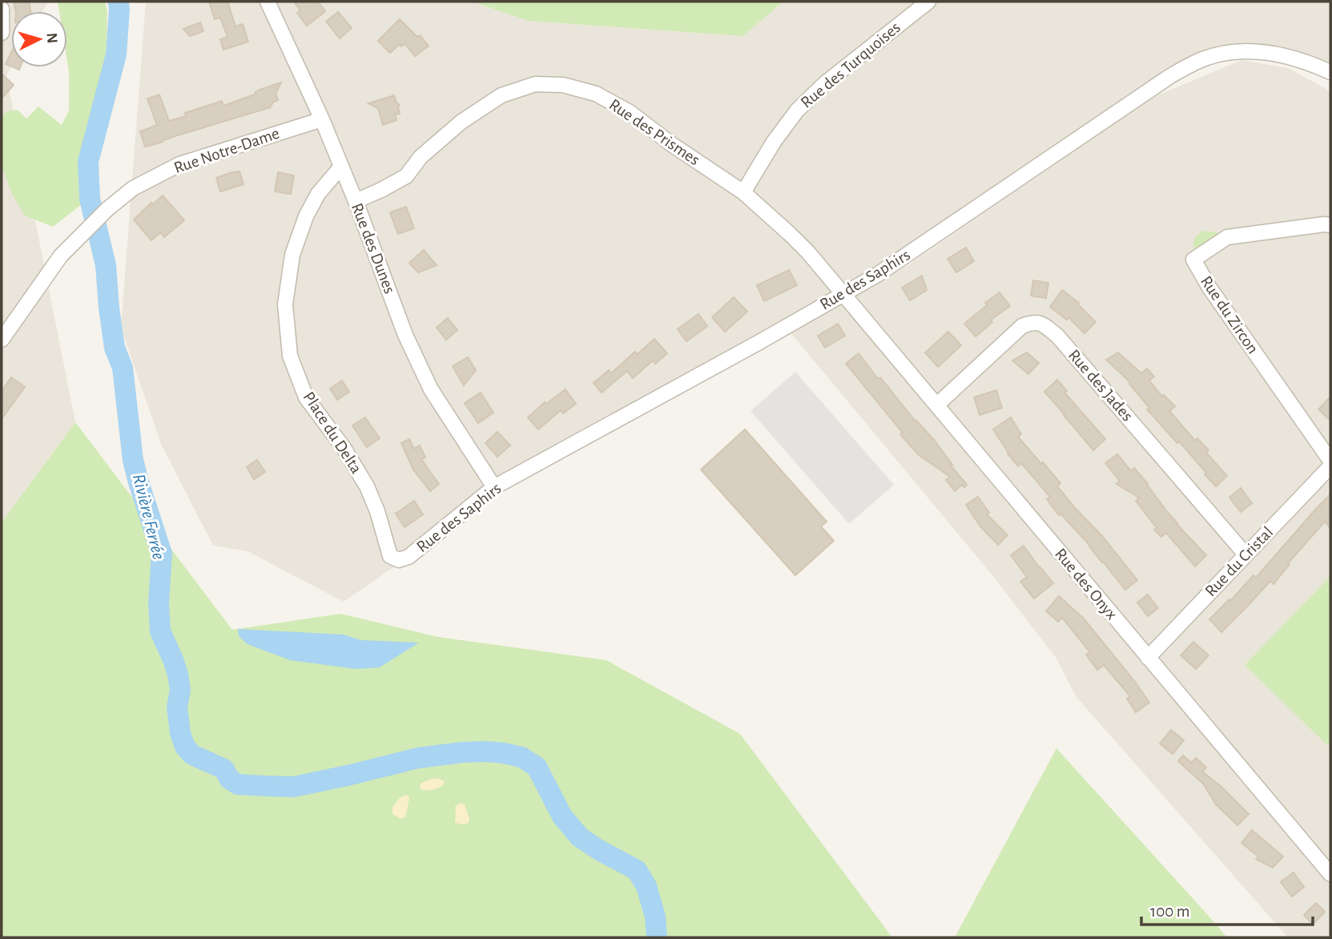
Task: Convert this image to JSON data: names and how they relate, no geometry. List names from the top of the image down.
{
  "streets": {
    "street": [
      "Rue des Turquoises",
      "Rue des Prismes",
      "Rue Notre-Dame",
      "Rue des Dunes",
      "Rue des Saphirs",
      "Rue du Zircon",
      "Rue des Jades",
      "Place du Delta",
      "Rue du Cristal",
      "Rue des Onyx"
    ]
  },
  "crossings": [
    ["Rue des Turquoises", "Rue des Prismes"],
    ["Rue des Prismes", "Rue des Dunes"],
    ["Rue des Prismes", "Rue des Saphirs"],
    ["Rue des Prismes", "Rue des Onyx"],
    ["Rue Notre-Dame", "Rue des Dunes"],
    ["Rue des Dunes", "Rue des Saphirs"],
    ["Rue des Dunes", "Place du Delta"],
    ["Rue des Saphirs", "Place du Delta"],
    ["Rue des Saphirs", "Rue des Onyx"],
    ["Rue des Jades", "Rue du Cristal"],
    ["Rue des Jades", "Rue des Onyx"],
    ["Rue du Cristal", "Rue des Onyx"]
  ],
  "water": ["Rivière Ferrée"],
  "scale_bar": "100 m",
  "north": "right"
}
